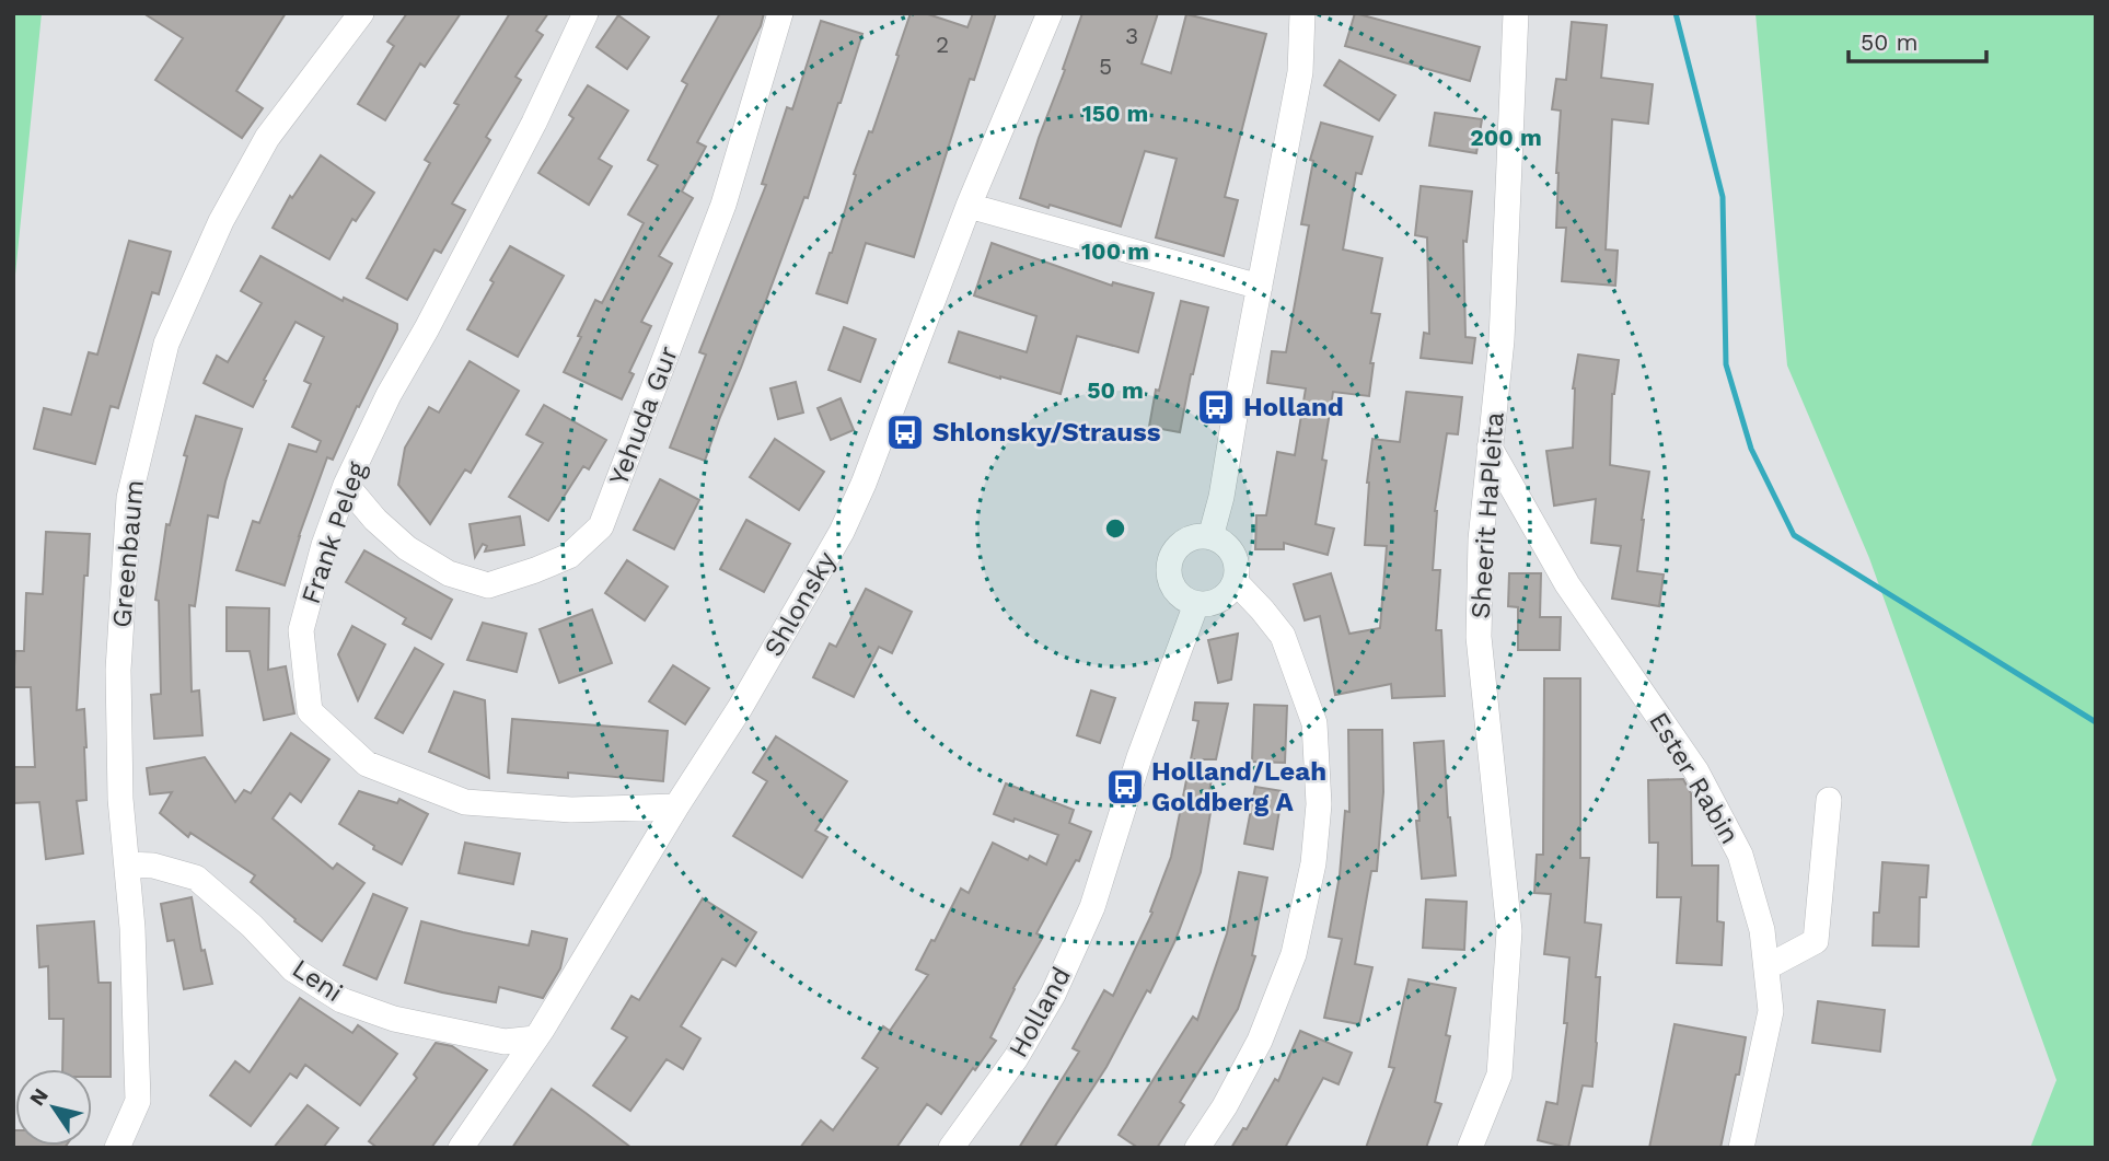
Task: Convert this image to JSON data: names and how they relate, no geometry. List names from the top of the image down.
{
  "streets": {
    "street": [
      "Yehuda Gur",
      "Sheerit HaPleita",
      "Frank Peleg",
      "Greenbaum",
      "Shlonsky",
      "Ester Rabin",
      "Leni",
      "Holland"
    ]
  },
  "crossings": [
    ["Yehuda Gur", "Frank Peleg"],
    ["Sheerit HaPleita", "Ester Rabin"],
    ["Frank Peleg", "Shlonsky"],
    ["Greenbaum", "Leni"],
    ["Shlonsky", "Leni"]
  ],
  "places": {
    "bus stop": ["Holland", "Shlonsky/Strauss", "Holland/Leah Goldberg A"]
  },
  "house_numbers": ["3", "2", "5"],
  "scale_bar": "50 m",
  "north": "top left",
  "rings": [
    "150 m",
    "200 m",
    "100 m",
    "50 m"
  ]
}
